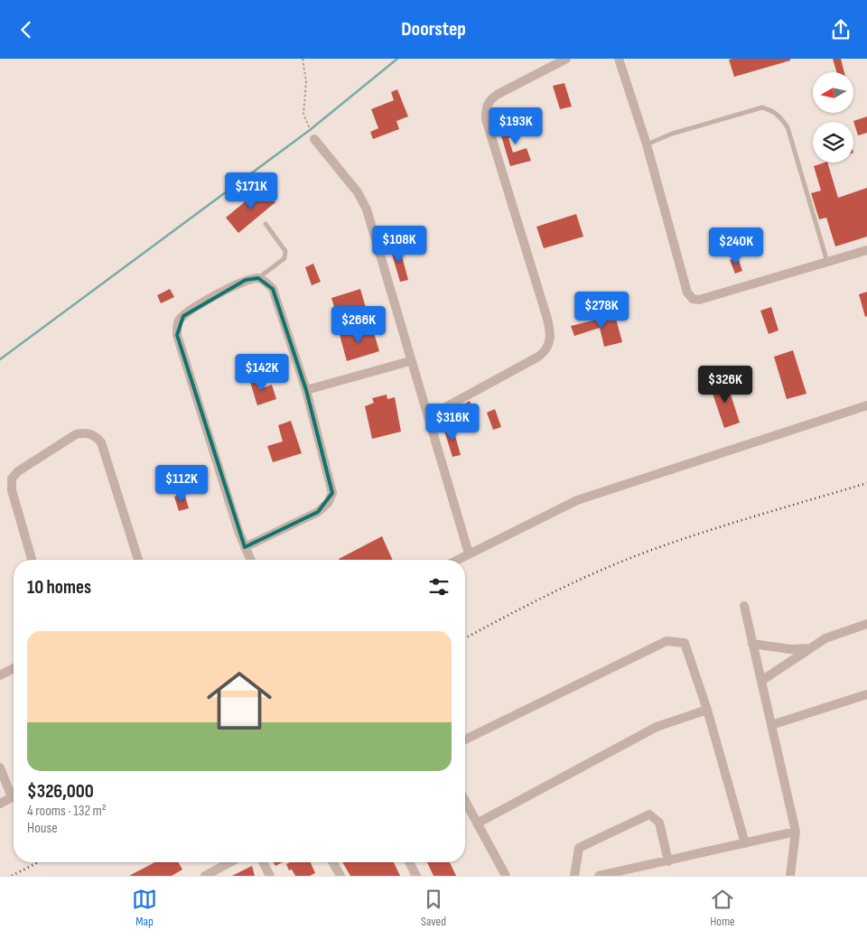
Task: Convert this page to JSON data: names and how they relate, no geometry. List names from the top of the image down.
{
  "north": "left",
  "page": {
    "header": "Doorstep",
    "price": [
      "$193K",
      "$171K",
      "$108K",
      "$240K",
      "$278K",
      "$266K",
      "$142K",
      "$326K",
      "$316K",
      "$112K"
    ],
    "heading": "10 homes",
    "list": [
      {
        "name": "$326,000",
        "note": "4 rooms · 132 m² · House"
      }
    ],
    "tabs": ["Map", "Saved", "Home"]
  }
}
